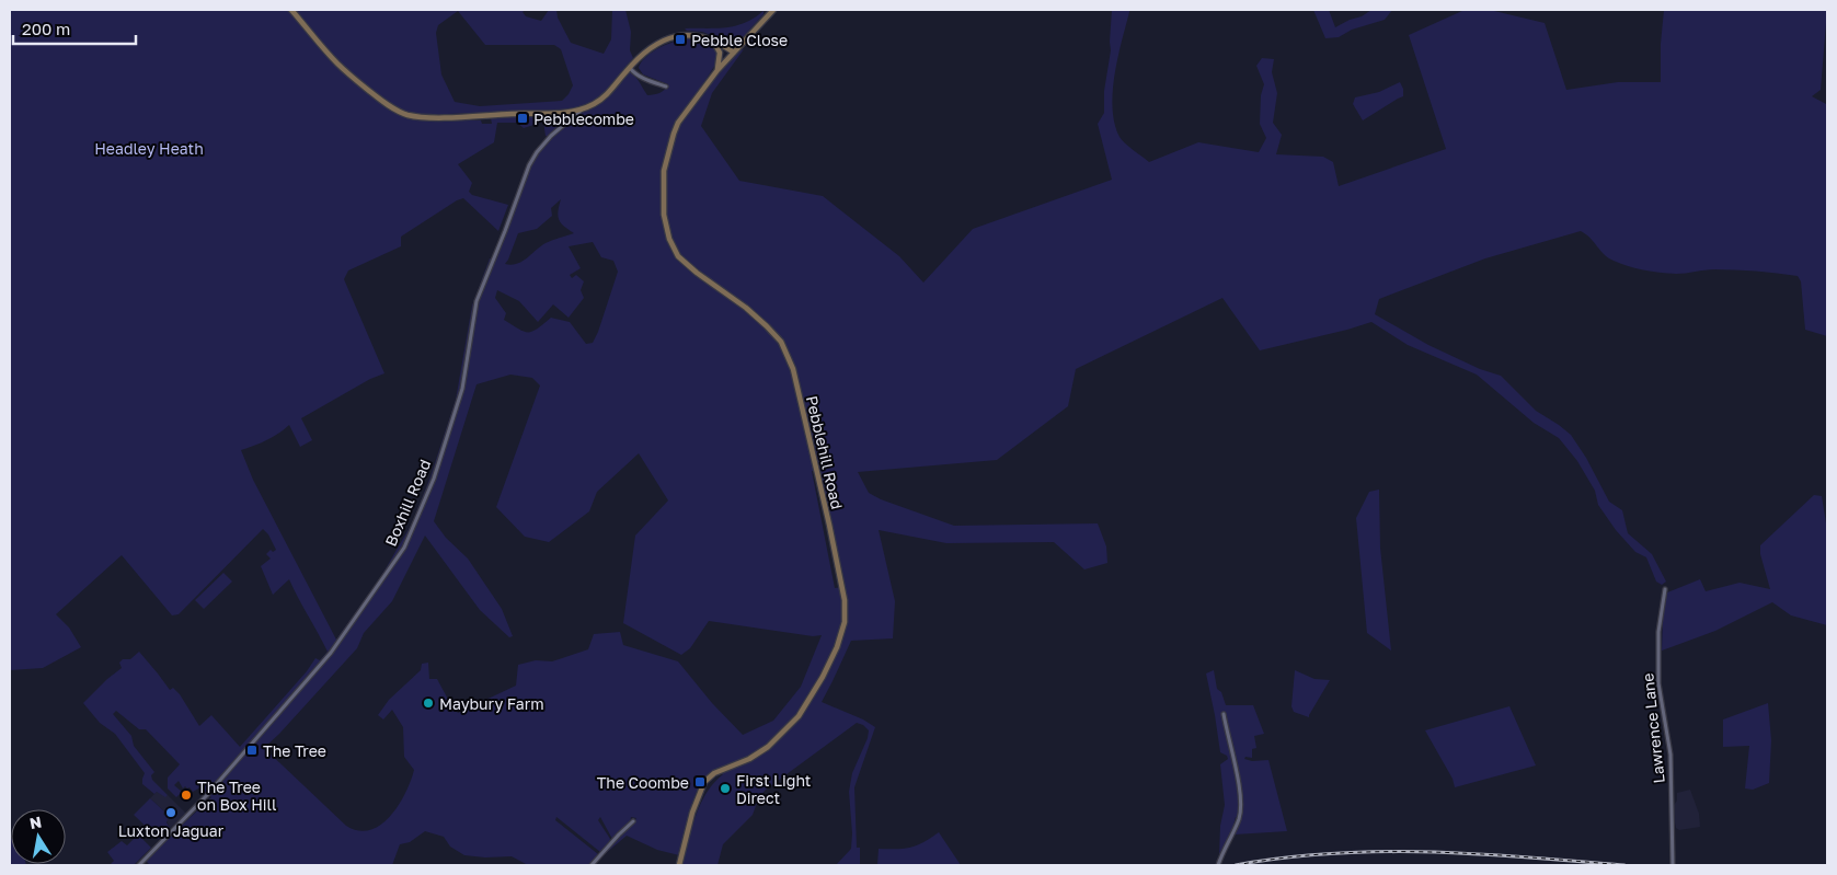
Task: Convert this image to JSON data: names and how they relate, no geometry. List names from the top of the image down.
{
  "streets": {
    "main road": ["Pebblehill Road"],
    "street": ["Boxhill Road", "Lawrence Lane"]
  },
  "parks": ["Headley Heath"],
  "places": {
    "transit": [
      "Pebble Close",
      "Pebblecombe",
      "The Tree",
      "The Coombe"
    ],
    "other": [
      "Maybury Farm",
      "First Light Direct",
      "The Tree on Box Hill",
      "Luxton Jaguar"
    ]
  },
  "scale_bar": "200 m",
  "north": "top"
}
